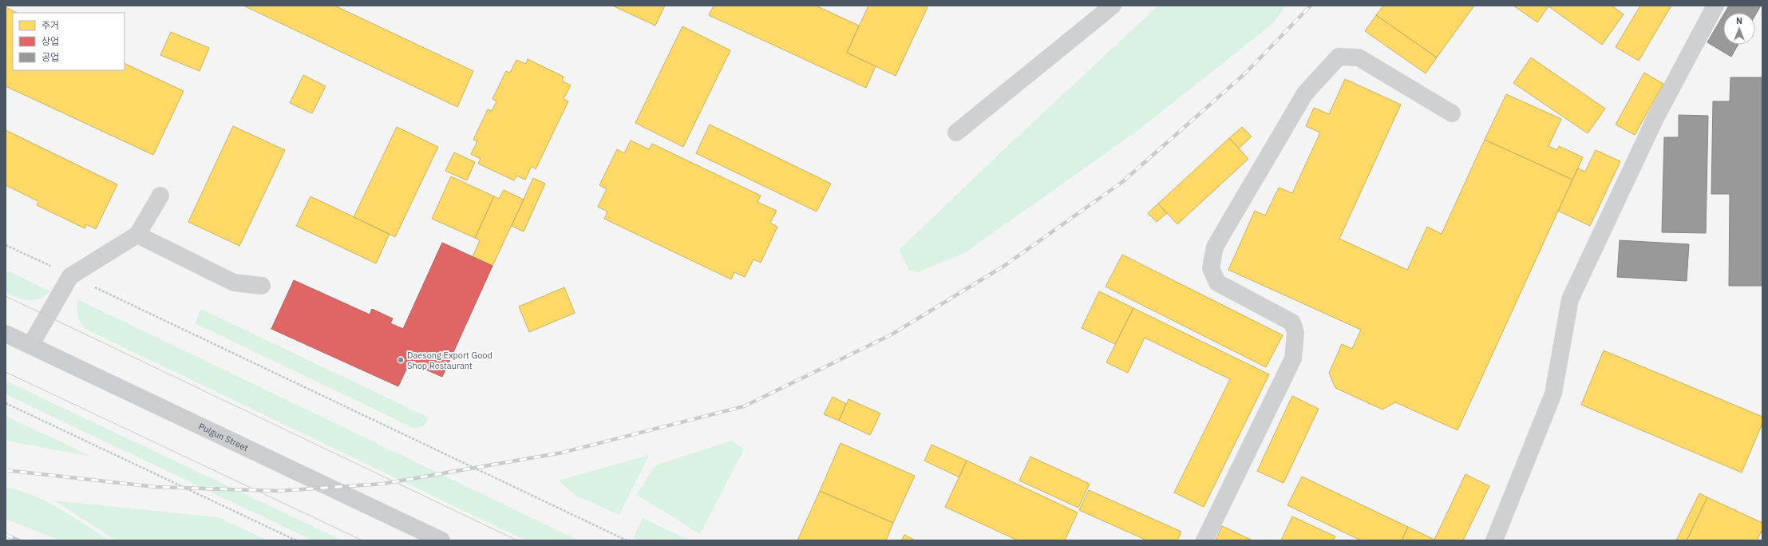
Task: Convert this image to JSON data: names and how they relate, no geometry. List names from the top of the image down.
{
  "streets": {
    "main road": ["Pulgun Street"]
  },
  "places": ["Daesong Export Good Shop Restaurant"],
  "legend": ["주거", "상업", "공업"],
  "north": "top"
}
